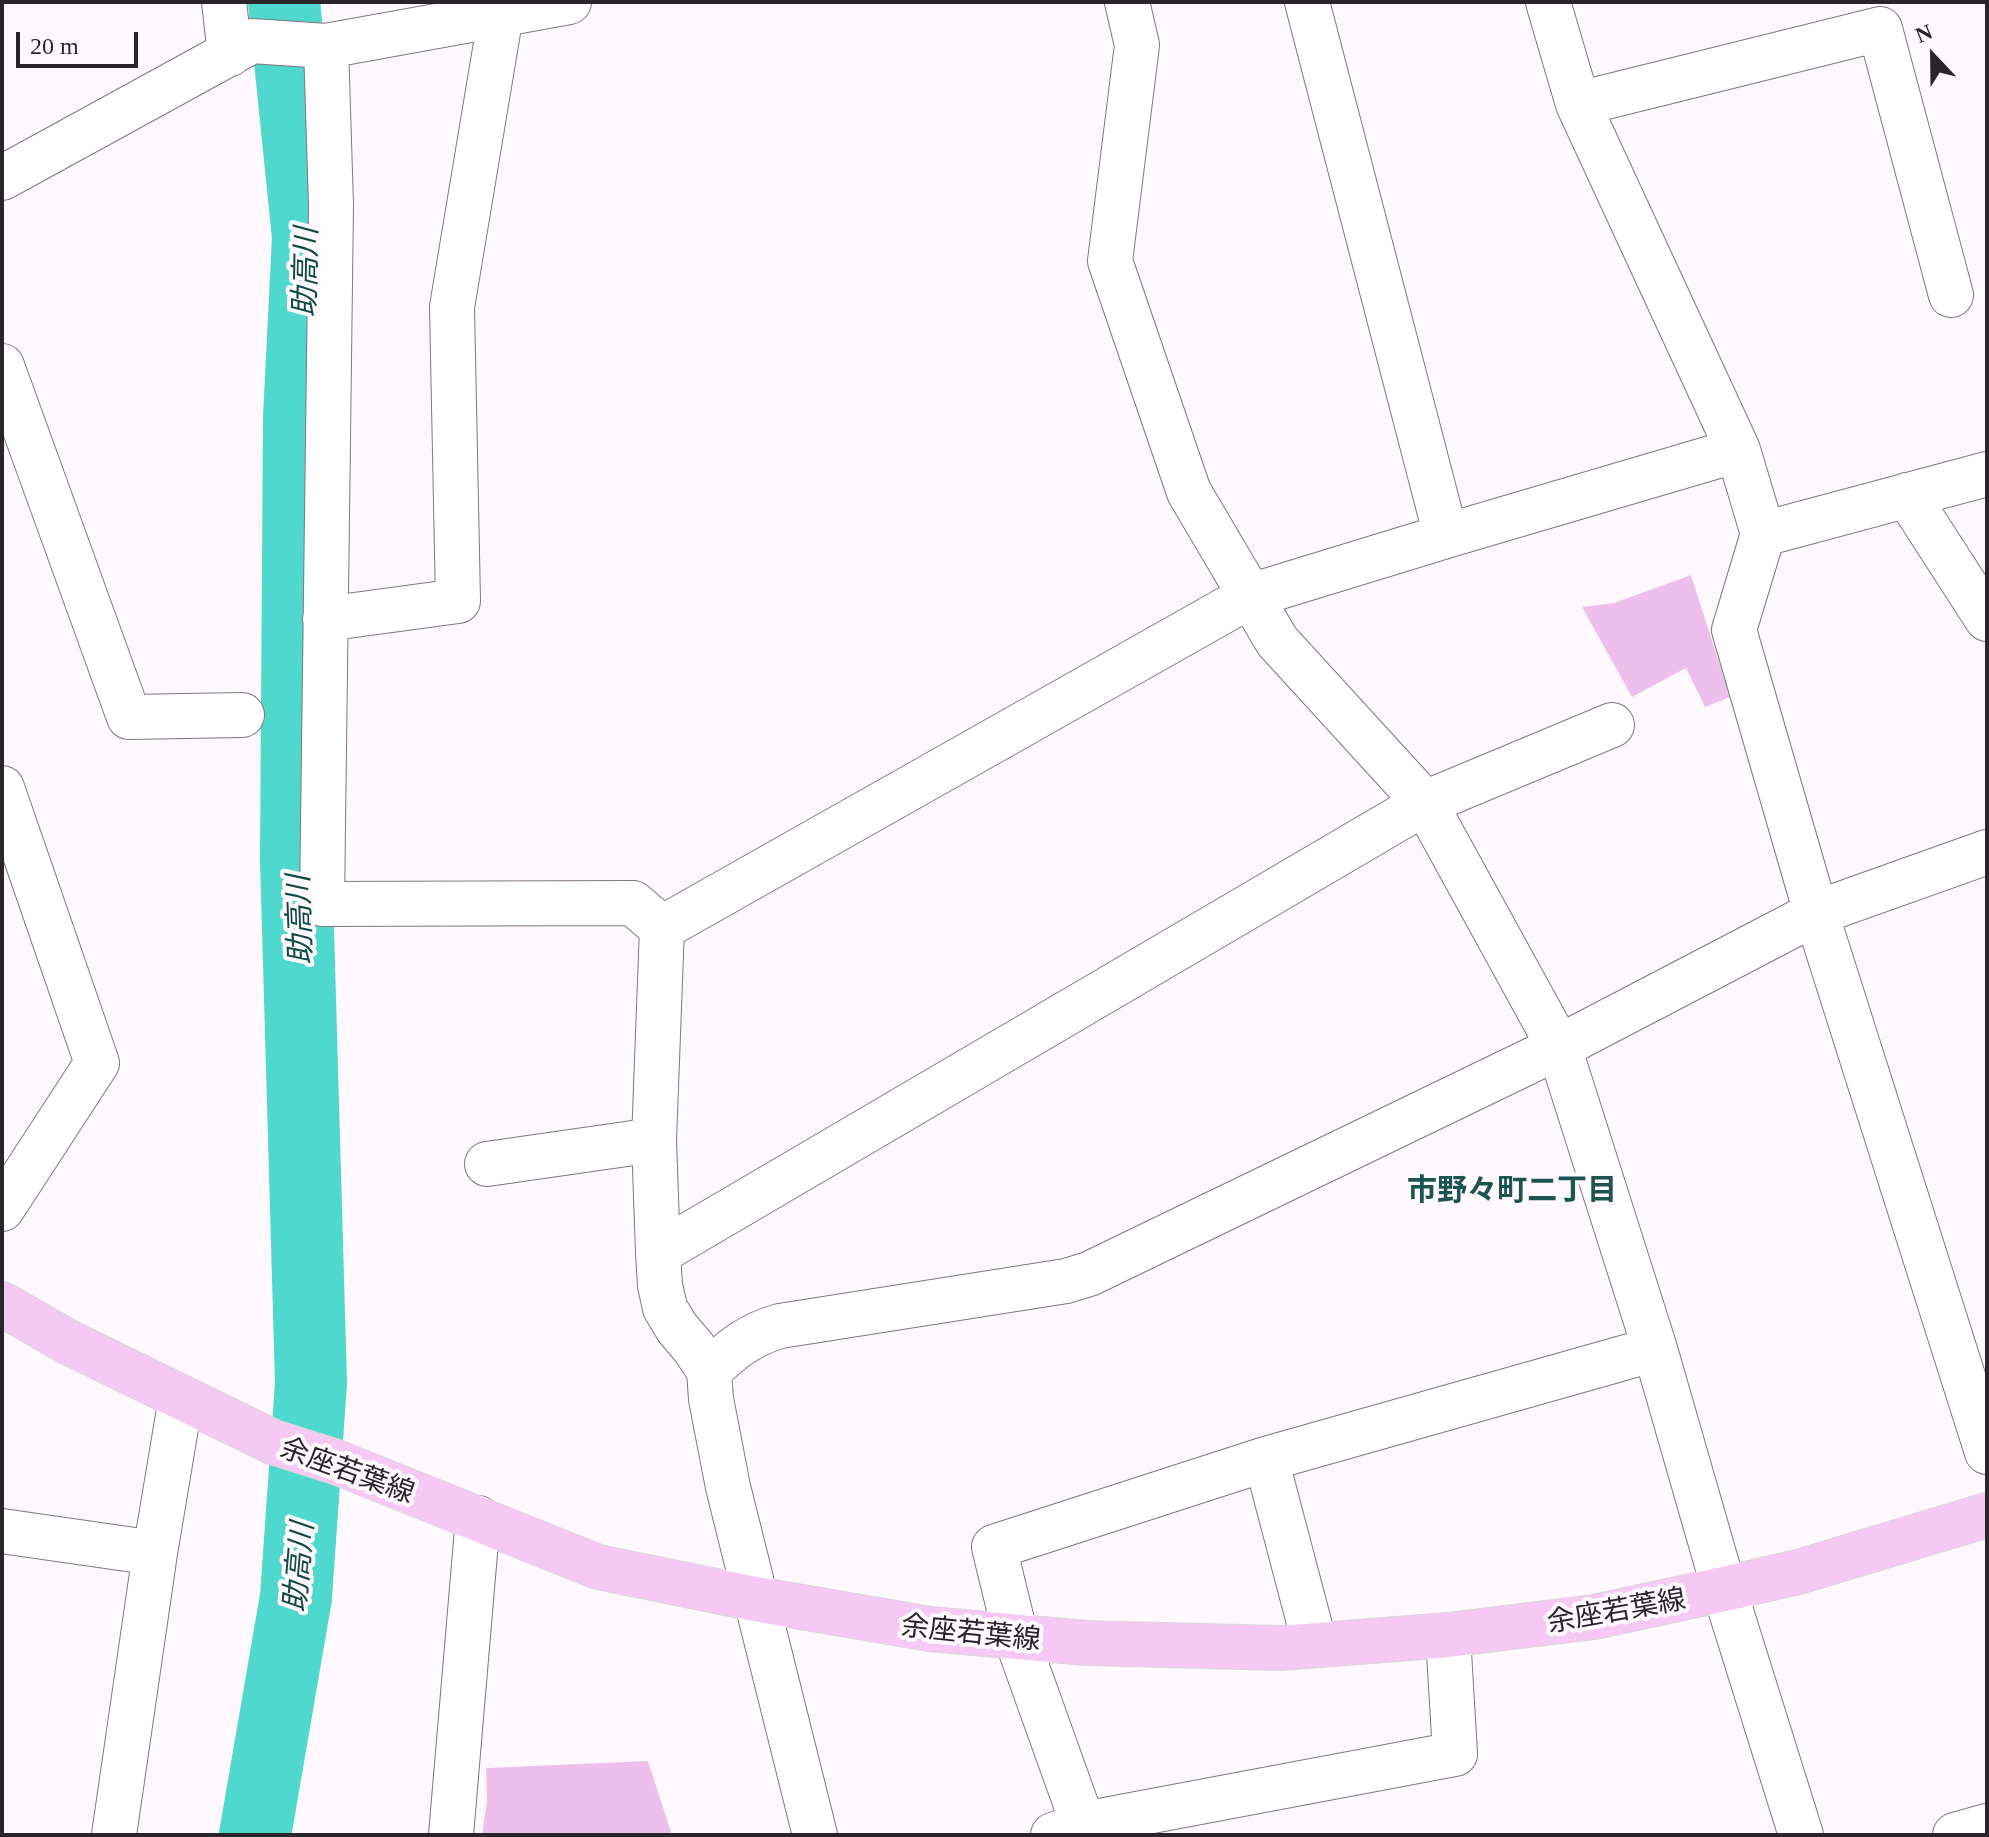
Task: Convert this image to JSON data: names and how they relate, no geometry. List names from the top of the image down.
{
  "streets": {
    "main road": ["余座若葉線"]
  },
  "districts": ["市野々町二丁目"],
  "water": ["助高川"],
  "scale_bar": "20 m",
  "north": "top"
}
